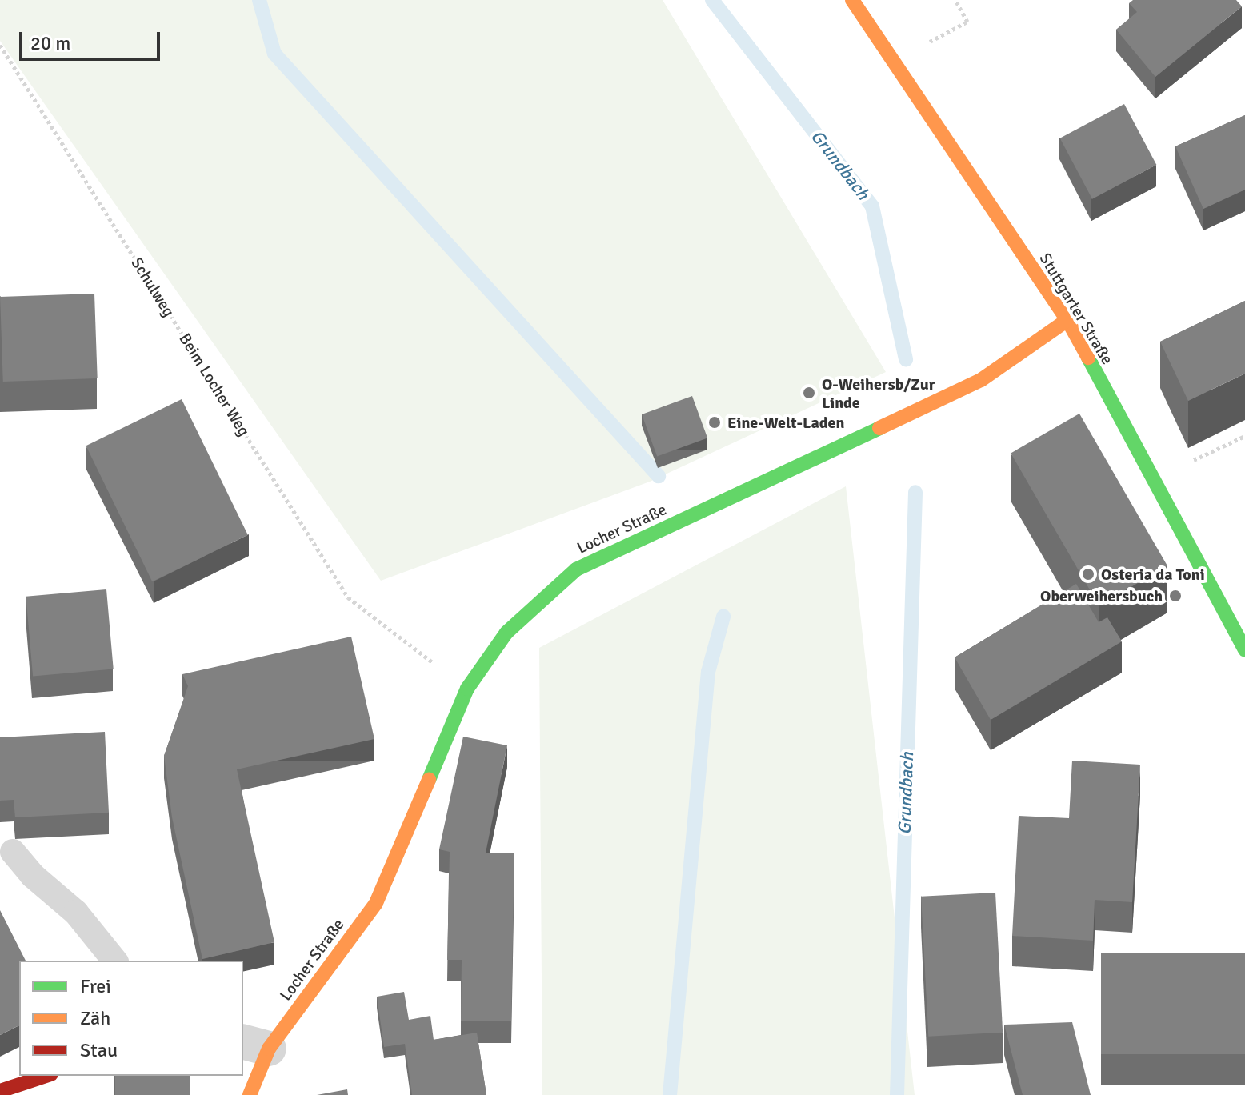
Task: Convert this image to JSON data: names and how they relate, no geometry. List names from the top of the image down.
{
  "streets": {
    "street": ["Stuttgarter Straße", "Locher Straße"],
    "path": ["Schulweg"]
  },
  "crossings": [
    ["Stuttgarter Straße", "Locher Straße"]
  ],
  "water": ["Grundbach"],
  "places": [
    "O-Weihersb/Zur Linde",
    "Eine-Welt-Laden",
    "Osteria da Toni",
    "Oberweihersbuch"
  ],
  "legend": ["Frei", "Zäh", "Stau"],
  "scale_bar": "20 m"
}
